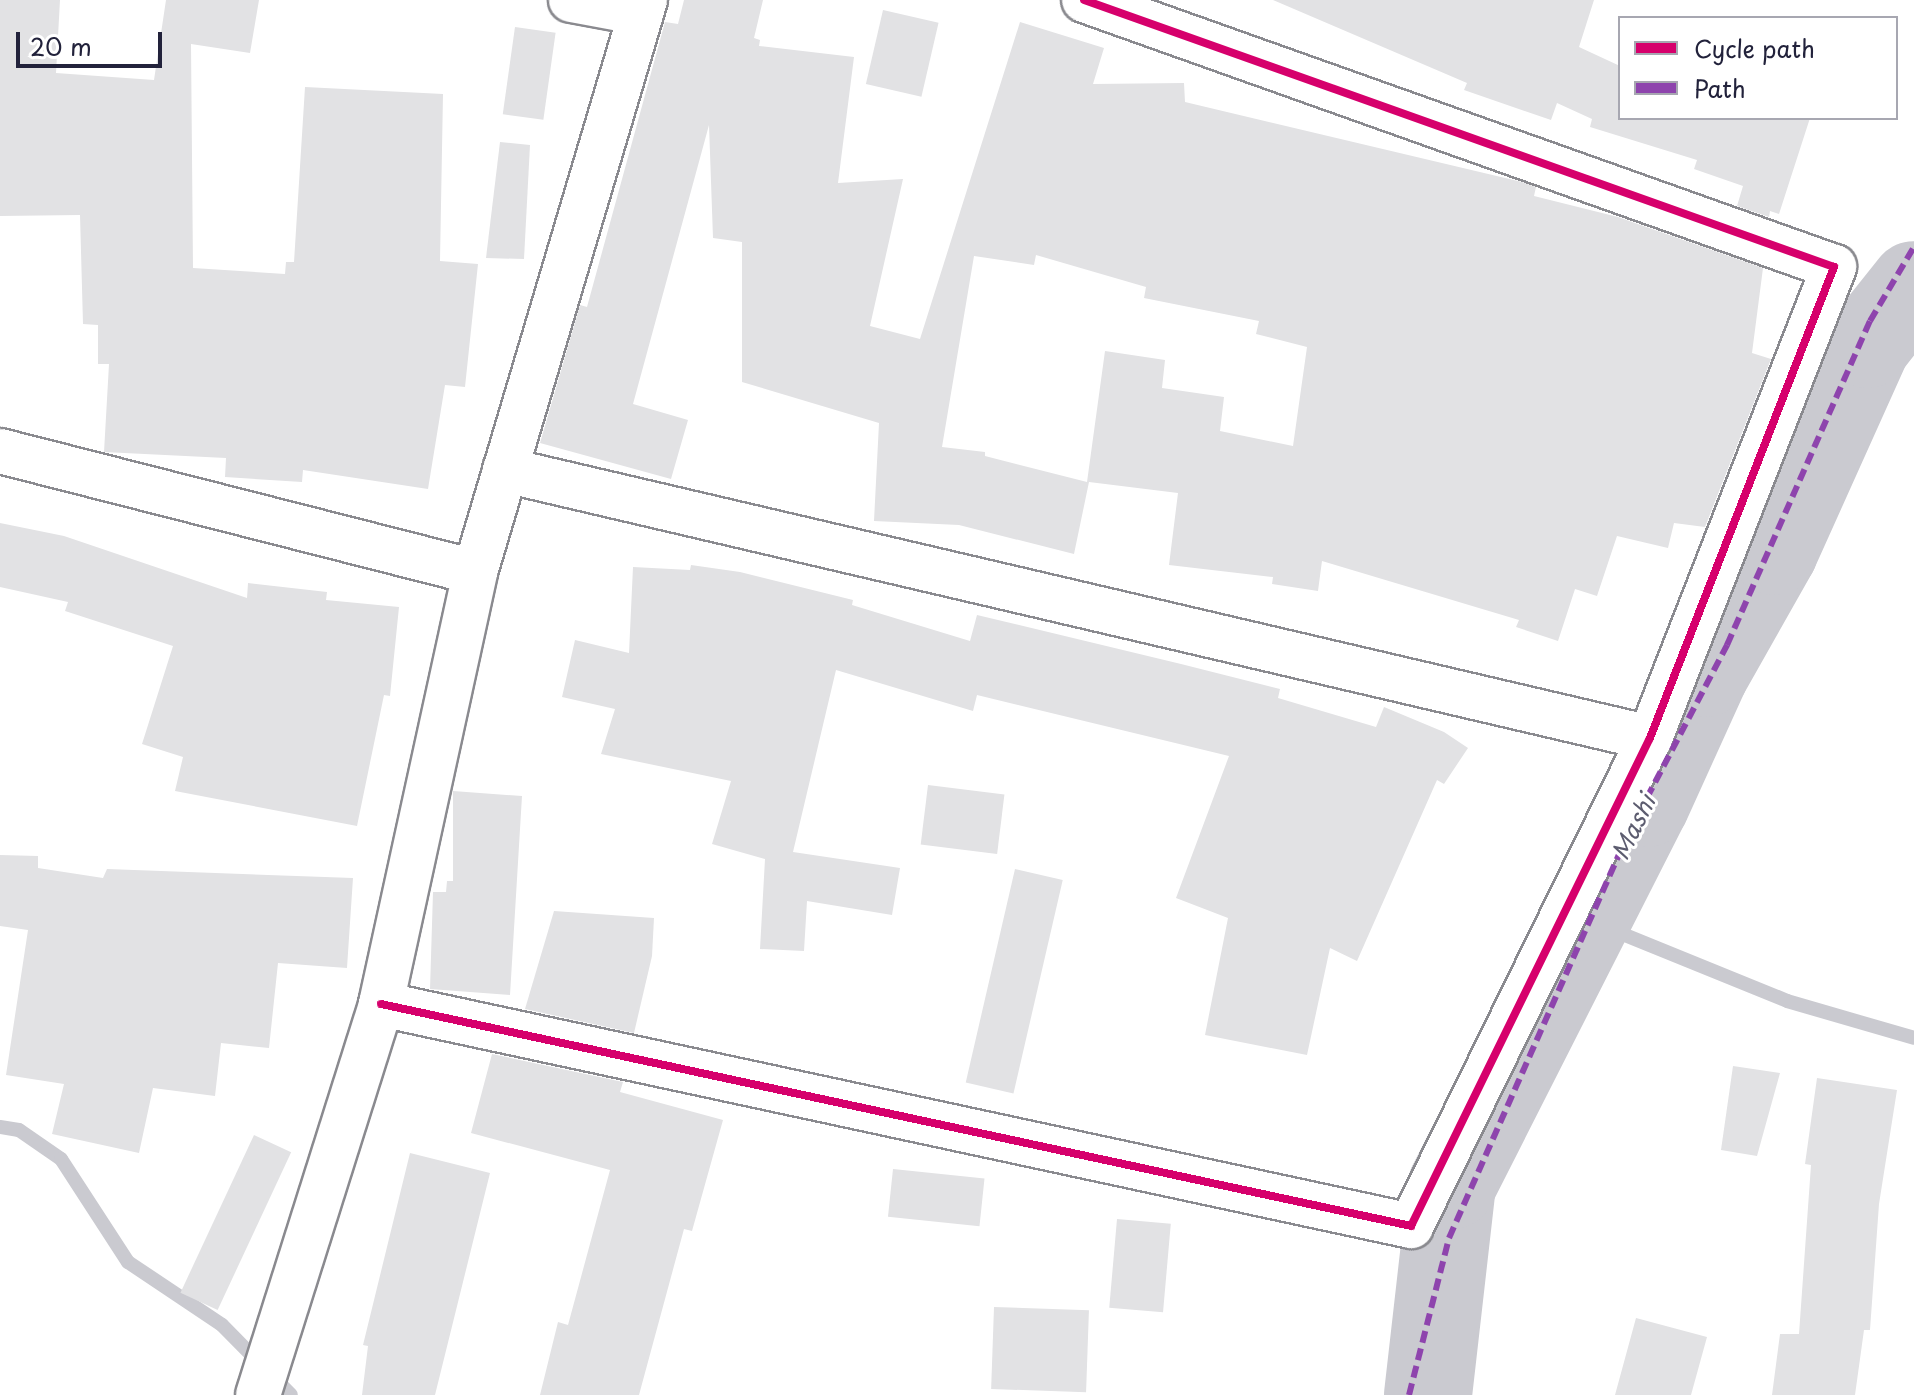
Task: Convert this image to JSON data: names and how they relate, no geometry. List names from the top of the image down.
{
  "water": ["Mashi"],
  "legend": ["Cycle path", "Path"],
  "scale_bar": "20 m"
}
